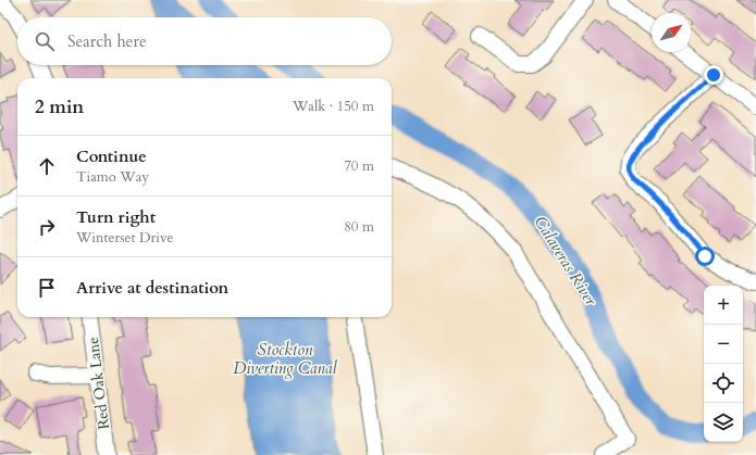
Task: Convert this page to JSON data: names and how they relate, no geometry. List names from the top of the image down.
{
  "streets": {
    "street": ["Red Oak Lane"]
  },
  "water": ["Calaveras River", "Stockton Diverting Canal"],
  "north": "top right",
  "page": {
    "search": "Search here",
    "heading": ["2 min", "Walk · 150 m"],
    "list": [
      ["Continue", "Tiamo Way", "70 m"],
      ["Turn right", "Winterset Drive", "80 m"],
      "Arrive at destination"
    ],
    "map_buttons": ["+", "−"]
  }
}
